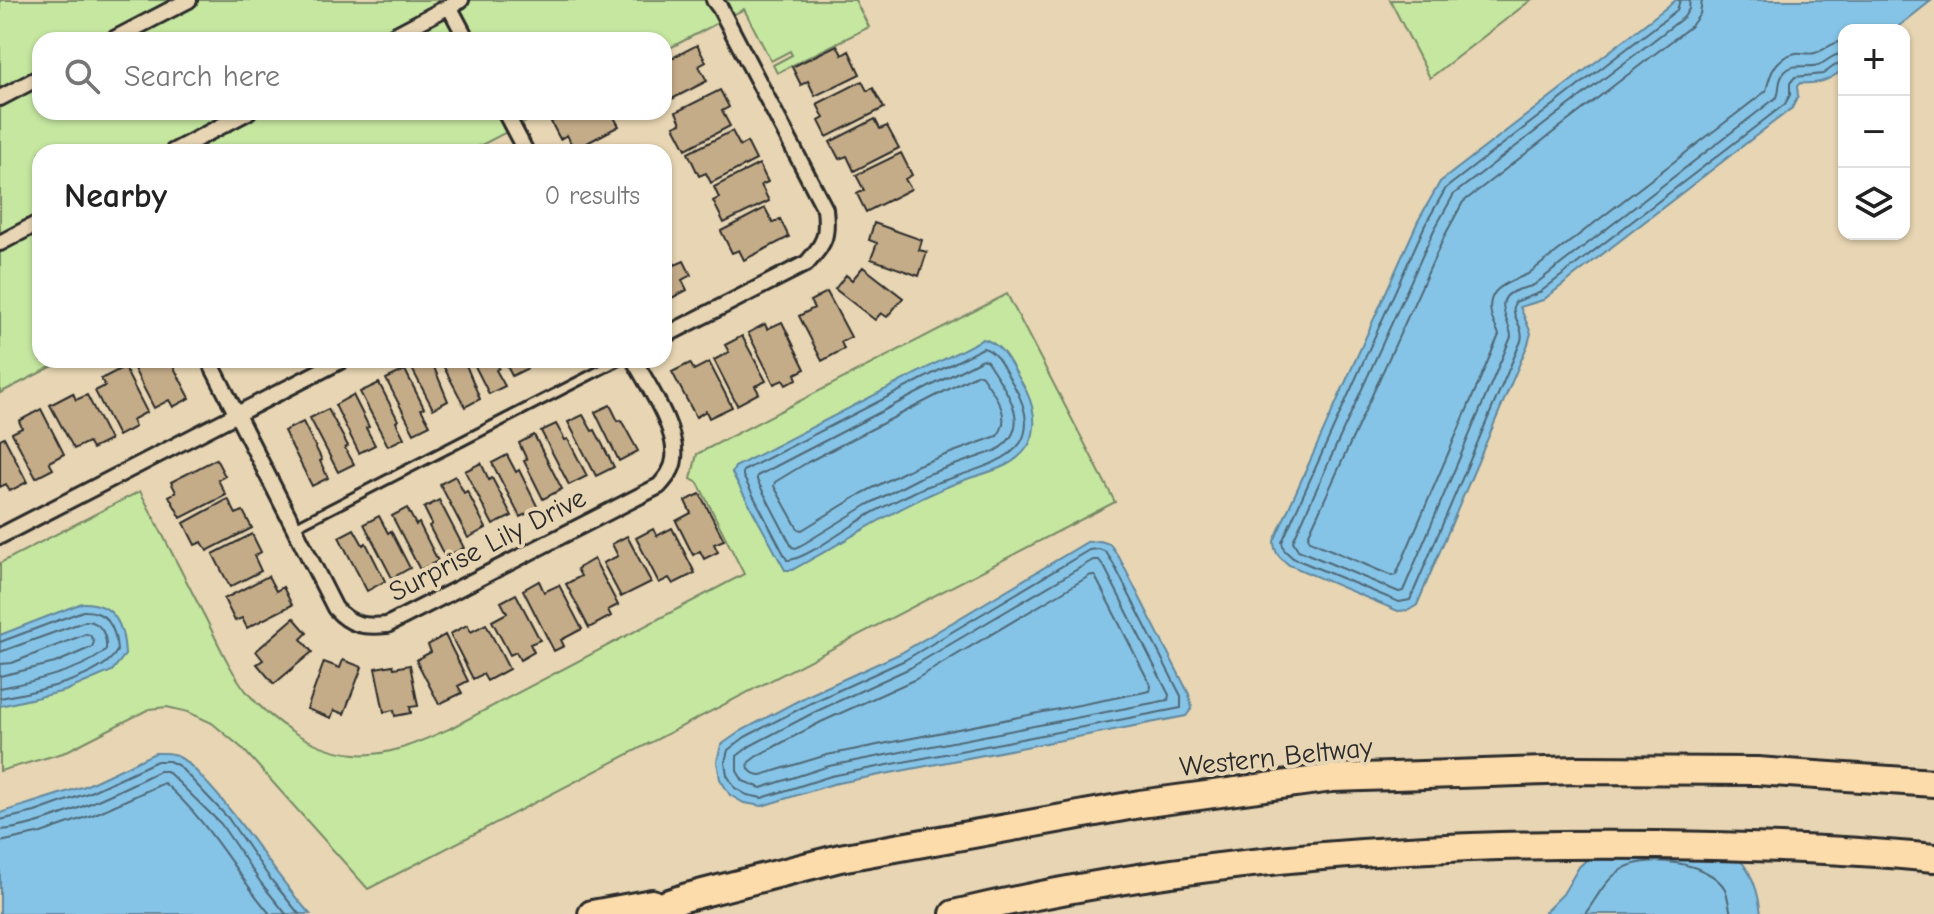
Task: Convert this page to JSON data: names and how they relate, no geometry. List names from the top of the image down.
{
  "streets": {
    "highway": ["Western Beltway"],
    "street": ["Surprise Lily Drive"]
  },
  "page": {
    "map_buttons": ["+", "−"],
    "search": "Search here",
    "heading": ["Nearby", "0 results"]
  }
}
